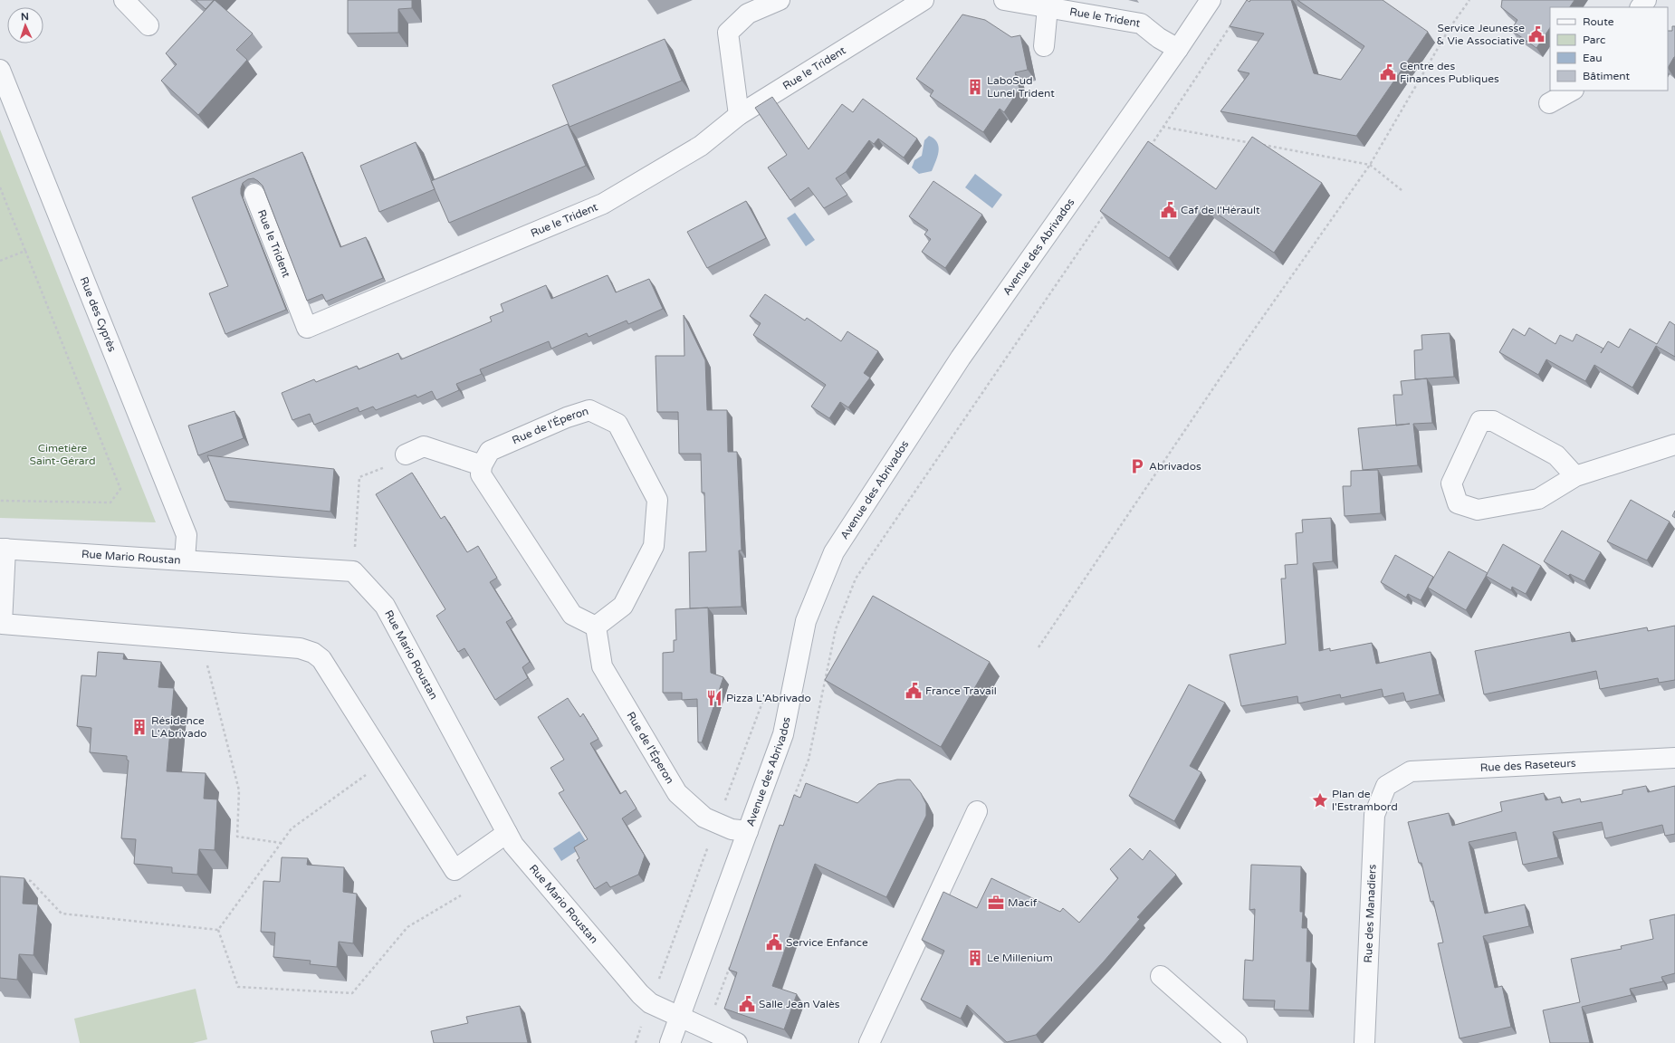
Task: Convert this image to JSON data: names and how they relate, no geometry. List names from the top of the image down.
{
  "streets": {
    "street": [
      "Rue le Trident",
      "Avenue des Abrivados",
      "Rue des Cyprès",
      "Rue de l'Éperon",
      "Rue Mario Roustan",
      "Rue des Raseteurs",
      "Rue des Manadiers"
    ]
  },
  "crossings": [
    ["Rue le Trident", "Avenue des Abrivados"],
    ["Avenue des Abrivados", "Rue de l'Éperon"],
    ["Avenue des Abrivados", "Rue Mario Roustan"],
    ["Rue des Cyprès", "Rue Mario Roustan"],
    ["Rue des Raseteurs", "Rue des Manadiers"]
  ],
  "parks": ["Cimetière Saint-Gérard"],
  "places": {
    "public building": [
      "Service Jeunesse & Vie Associative",
      "Centre des Finances Publiques",
      "Caf de l'Hérault",
      "France Travail",
      "Service Enfance",
      "Salle Jean Valès"
    ],
    "building": ["LaboSud Lunel Trident", "Résidence L'Abrivado", "Le Millenium"],
    "parking": ["Abrivados"],
    "restaurant": ["Pizza L’Abrivado"],
    "place": ["Plan de l'Estrambord"],
    "office": ["Macif"]
  },
  "legend": [
    "Route",
    "Parc",
    "Eau",
    "Bâtiment"
  ],
  "north": "top"
}
